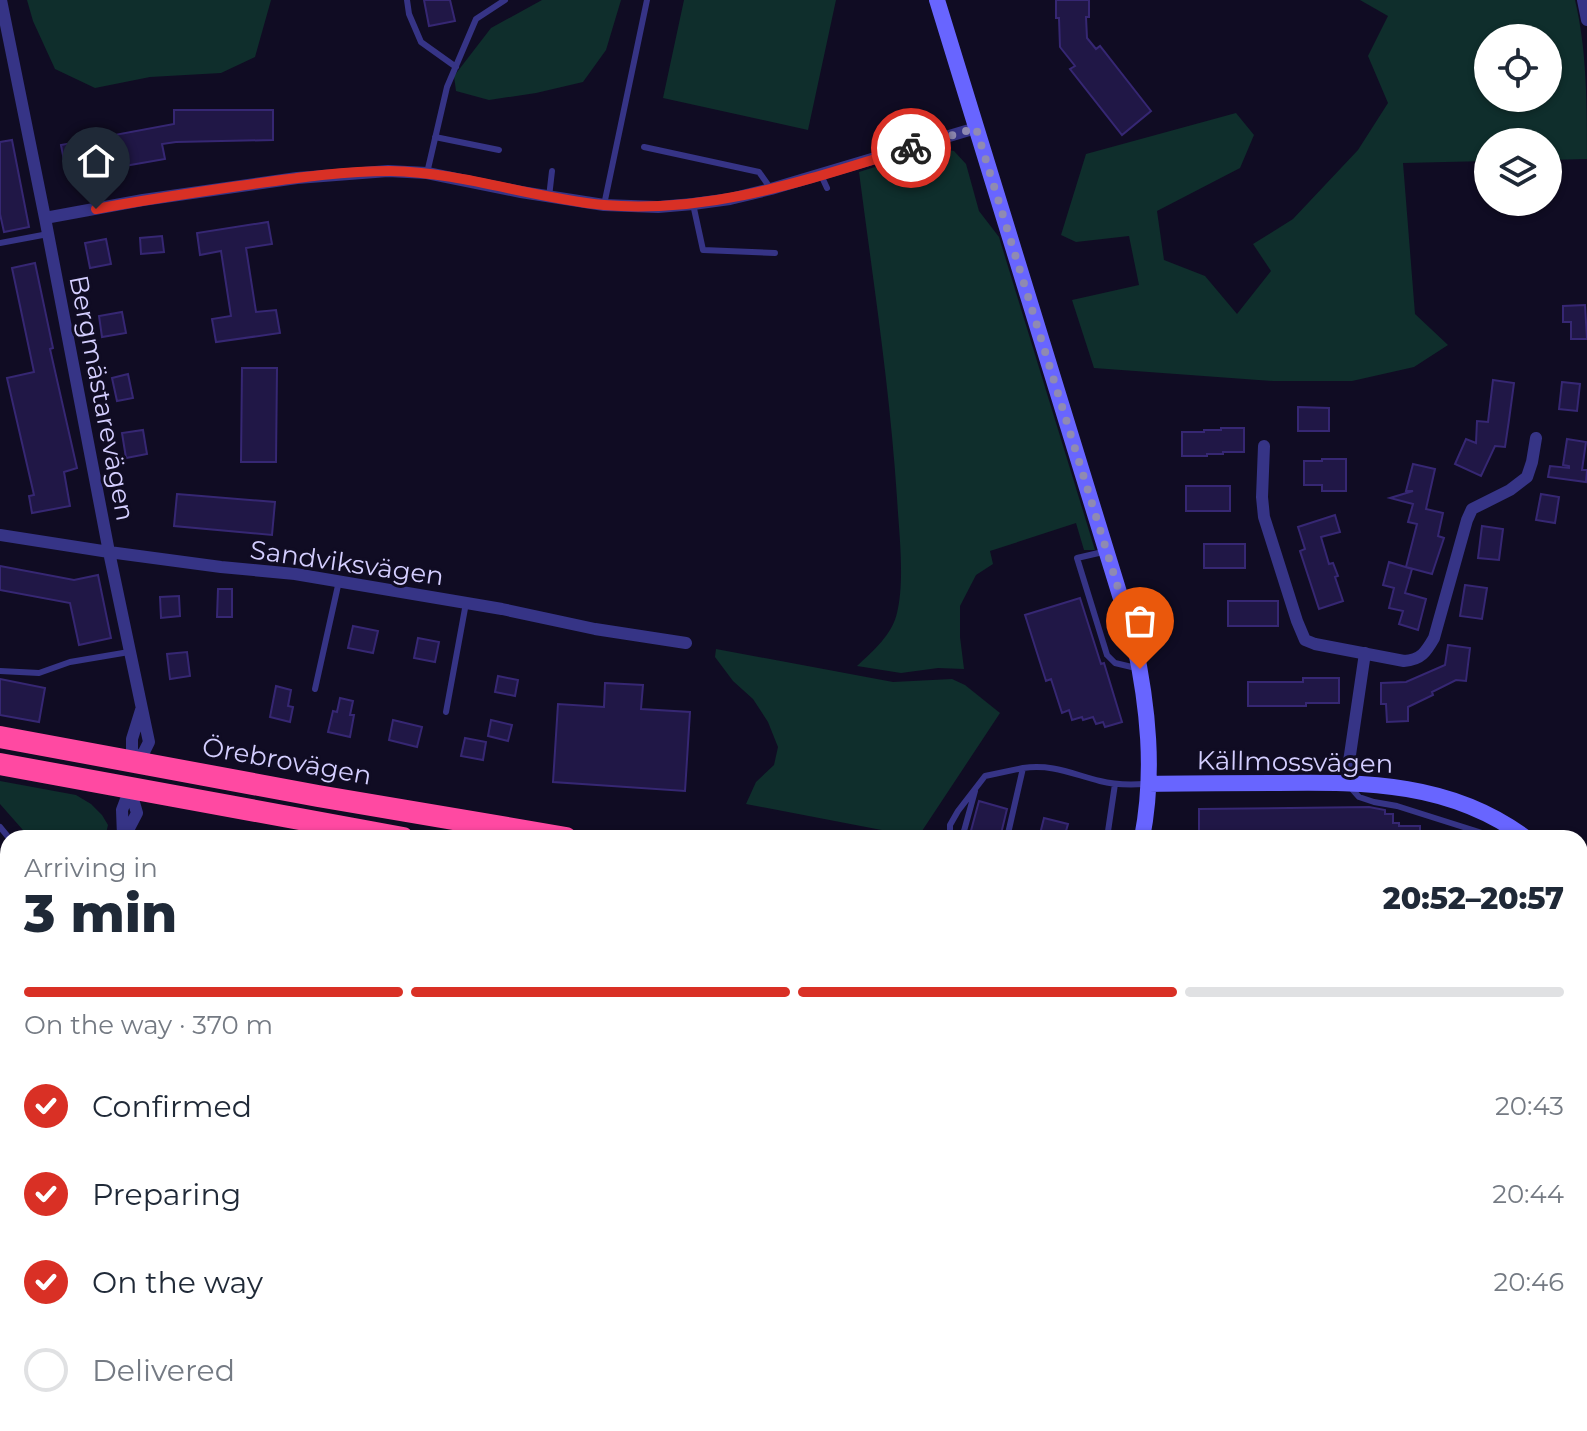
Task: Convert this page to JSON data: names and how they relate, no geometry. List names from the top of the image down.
{
  "streets": {
    "highway": ["Örebrovägen"],
    "main road": ["Källmossvägen"],
    "street": ["Bergmästarevägen", "Sandviksvägen"]
  },
  "crossings": [
    ["Bergmästarevägen", "Sandviksvägen"],
    ["Bergmästarevägen", "Örebrovägen"]
  ],
  "page": {
    "heading": ["3 min", "Arriving in", "20:52–20:57"],
    "bar": "On the way · 370 m",
    "list": [
      ["Confirmed", "20:43"],
      ["Preparing", "20:44"],
      ["On the way", "20:46"],
      "Delivered"
    ]
  }
}
